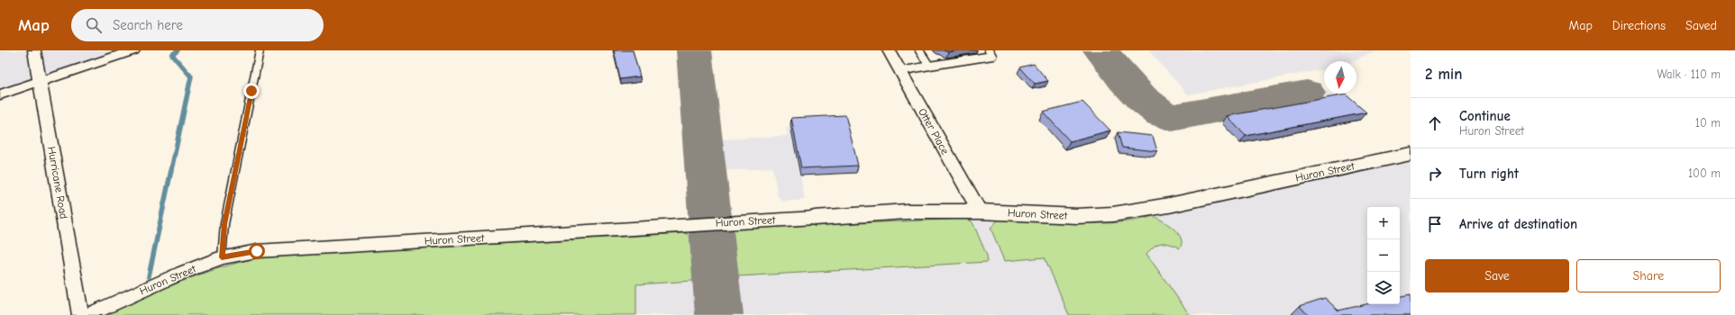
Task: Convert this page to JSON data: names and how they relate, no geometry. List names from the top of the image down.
{
  "streets": {
    "street": ["Otter Place", "Huron Street", "Hurricane Road"]
  },
  "crossings": [
    ["Otter Place", "Huron Street"]
  ],
  "north": "bottom",
  "page": {
    "header": "Map",
    "search": "Search here",
    "nav": ["Map", "Directions", "Saved"],
    "heading": ["2 min", "Walk · 110 m"],
    "list": [
      ["Continue", "Huron Street", "10 m"],
      ["Turn right", "100 m"],
      "Arrive at destination"
    ],
    "map_buttons": ["+", "−"],
    "buttons": ["Save", "Share"]
  }
}
